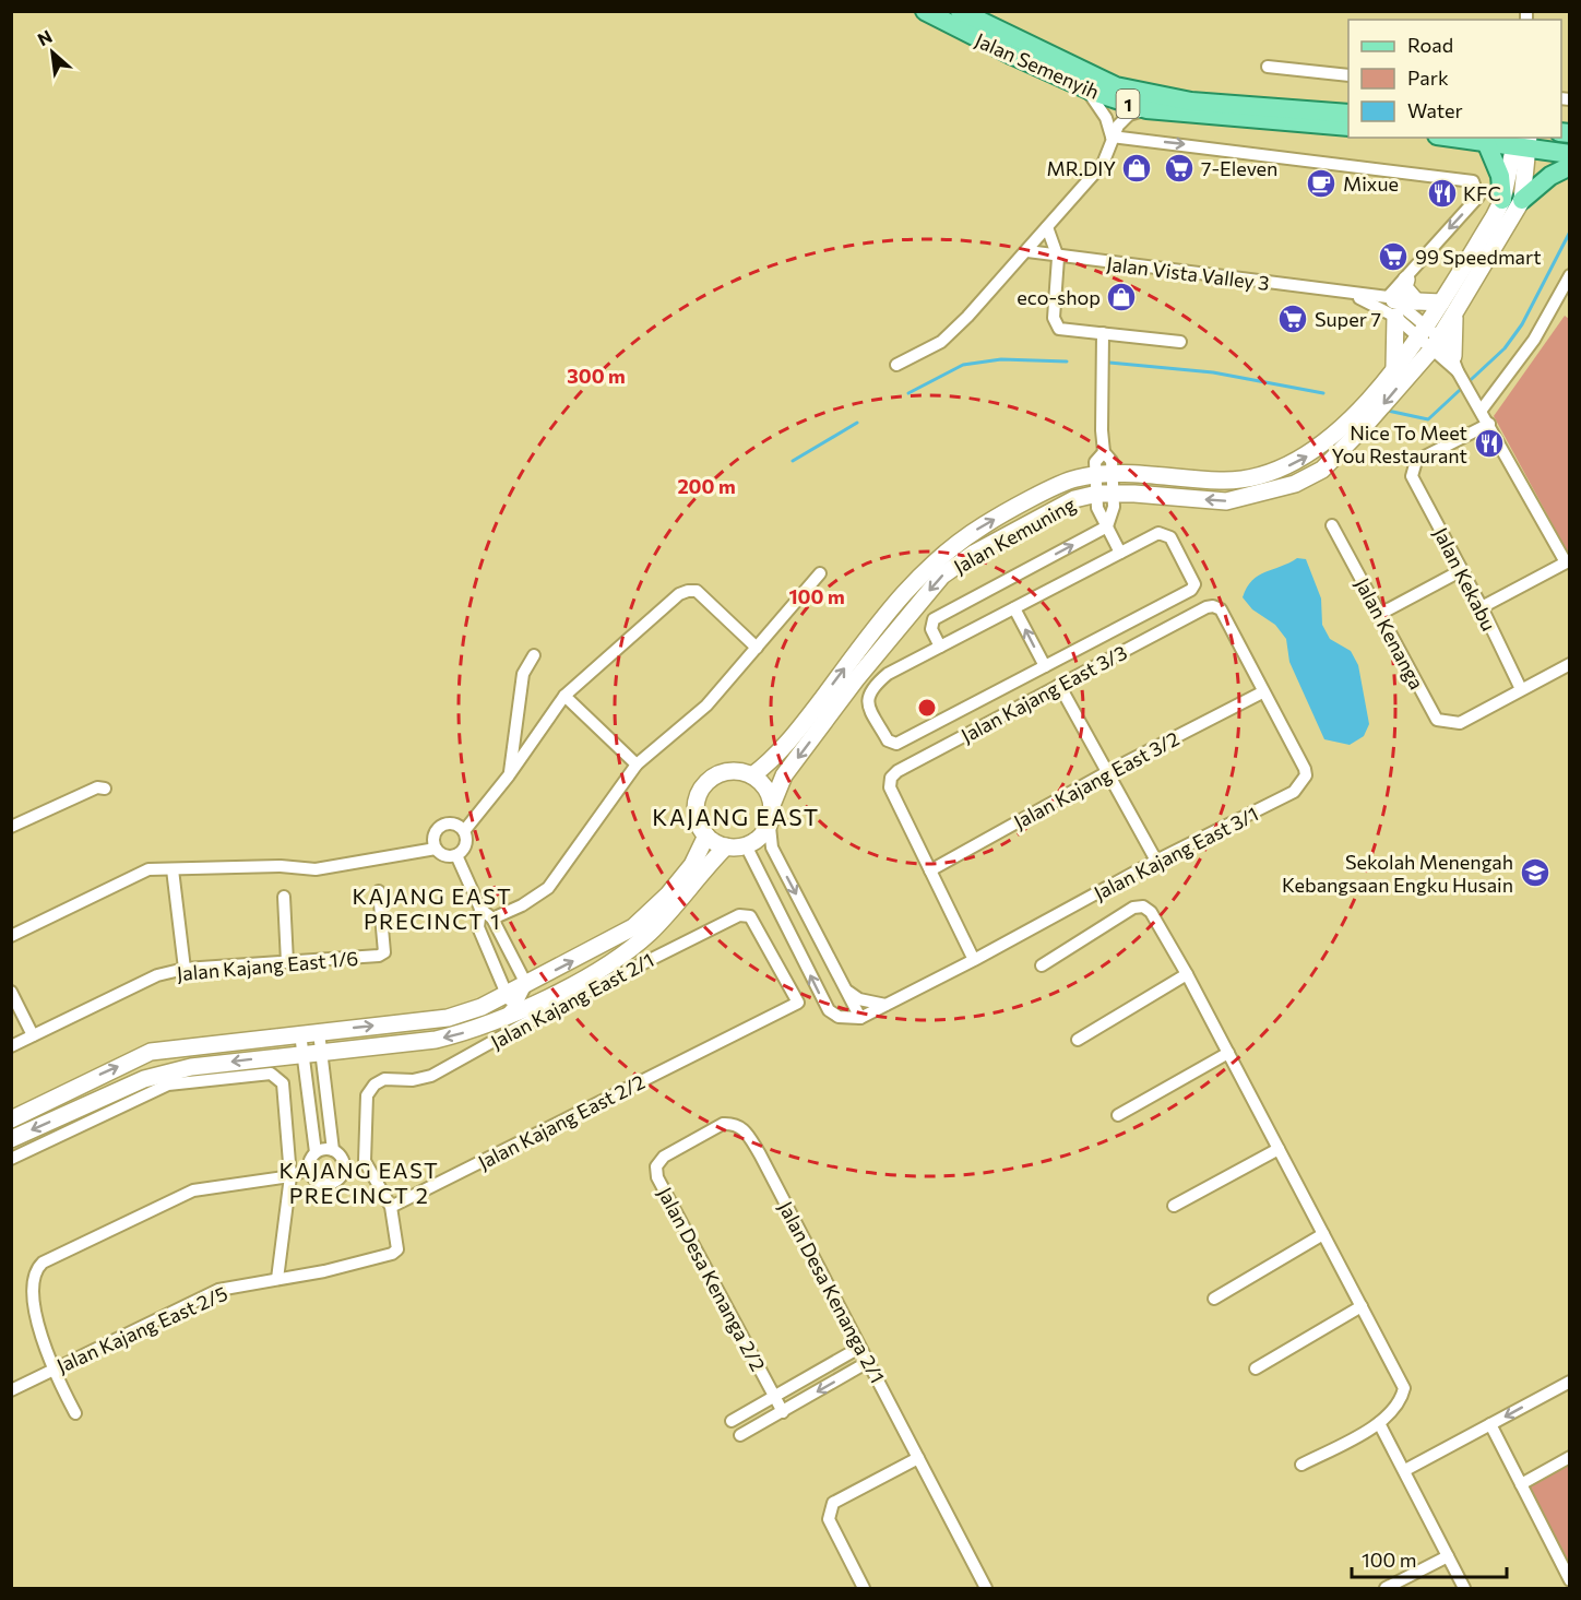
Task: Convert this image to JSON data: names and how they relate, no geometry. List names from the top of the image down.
{
  "streets": {
    "main road": ["Jalan Semenyih", "1"],
    "street": [
      "Jalan Vista Valley 3",
      "Jalan Kemuning",
      "Jalan Kekabu",
      "Jalan Kenanga",
      "Jalan Kajang East 3/3",
      "Jalan Kajang East 3/2",
      "Jalan Kajang East 3/1",
      "Jalan Kajang East 1/6",
      "Jalan Kajang East 2/1",
      "Jalan Kajang East 2/2",
      "Jalan Desa Kenanga 2/2",
      "Jalan Desa Kenanga 2/1",
      "Jalan Kajang East 2/5"
    ]
  },
  "crossings": [
    ["Jalan Vista Valley 3", "Jalan Kemuning"],
    ["Jalan Kekabu", "Jalan Kenanga"],
    ["Jalan Kajang East 3/3", "Jalan Kajang East 3/2"],
    ["Jalan Kajang East 3/3", "Jalan Kajang East 3/1"],
    ["Jalan Kajang East 3/2", "Jalan Kajang East 3/1"],
    ["Jalan Kajang East 2/1", "Jalan Kajang East 2/2"],
    ["Jalan Kajang East 2/2", "Jalan Kajang East 2/5"],
    ["Jalan Desa Kenanga 2/2", "Jalan Desa Kenanga 2/1"]
  ],
  "districts": ["KAJANG EAST", "KAJANG EAST PRECINCT 1", "KAJANG EAST PRECINCT 2"],
  "places": {
    "shop": ["MR.DIY", "eco-shop"],
    "supermarket": ["7-Eleven", "99 Speedmart", "Super 7"],
    "cafe": ["Mixue"],
    "restaurant": ["KFC", "Nice To Meet You Restaurant"],
    "school or university": ["Sekolah Menengah Kebangsaan Engku Husain"]
  },
  "legend": ["Road", "Park", "Water"],
  "scale_bar": "100 m",
  "north": "top left",
  "rings": ["300 m", "200 m", "100 m"]
}
